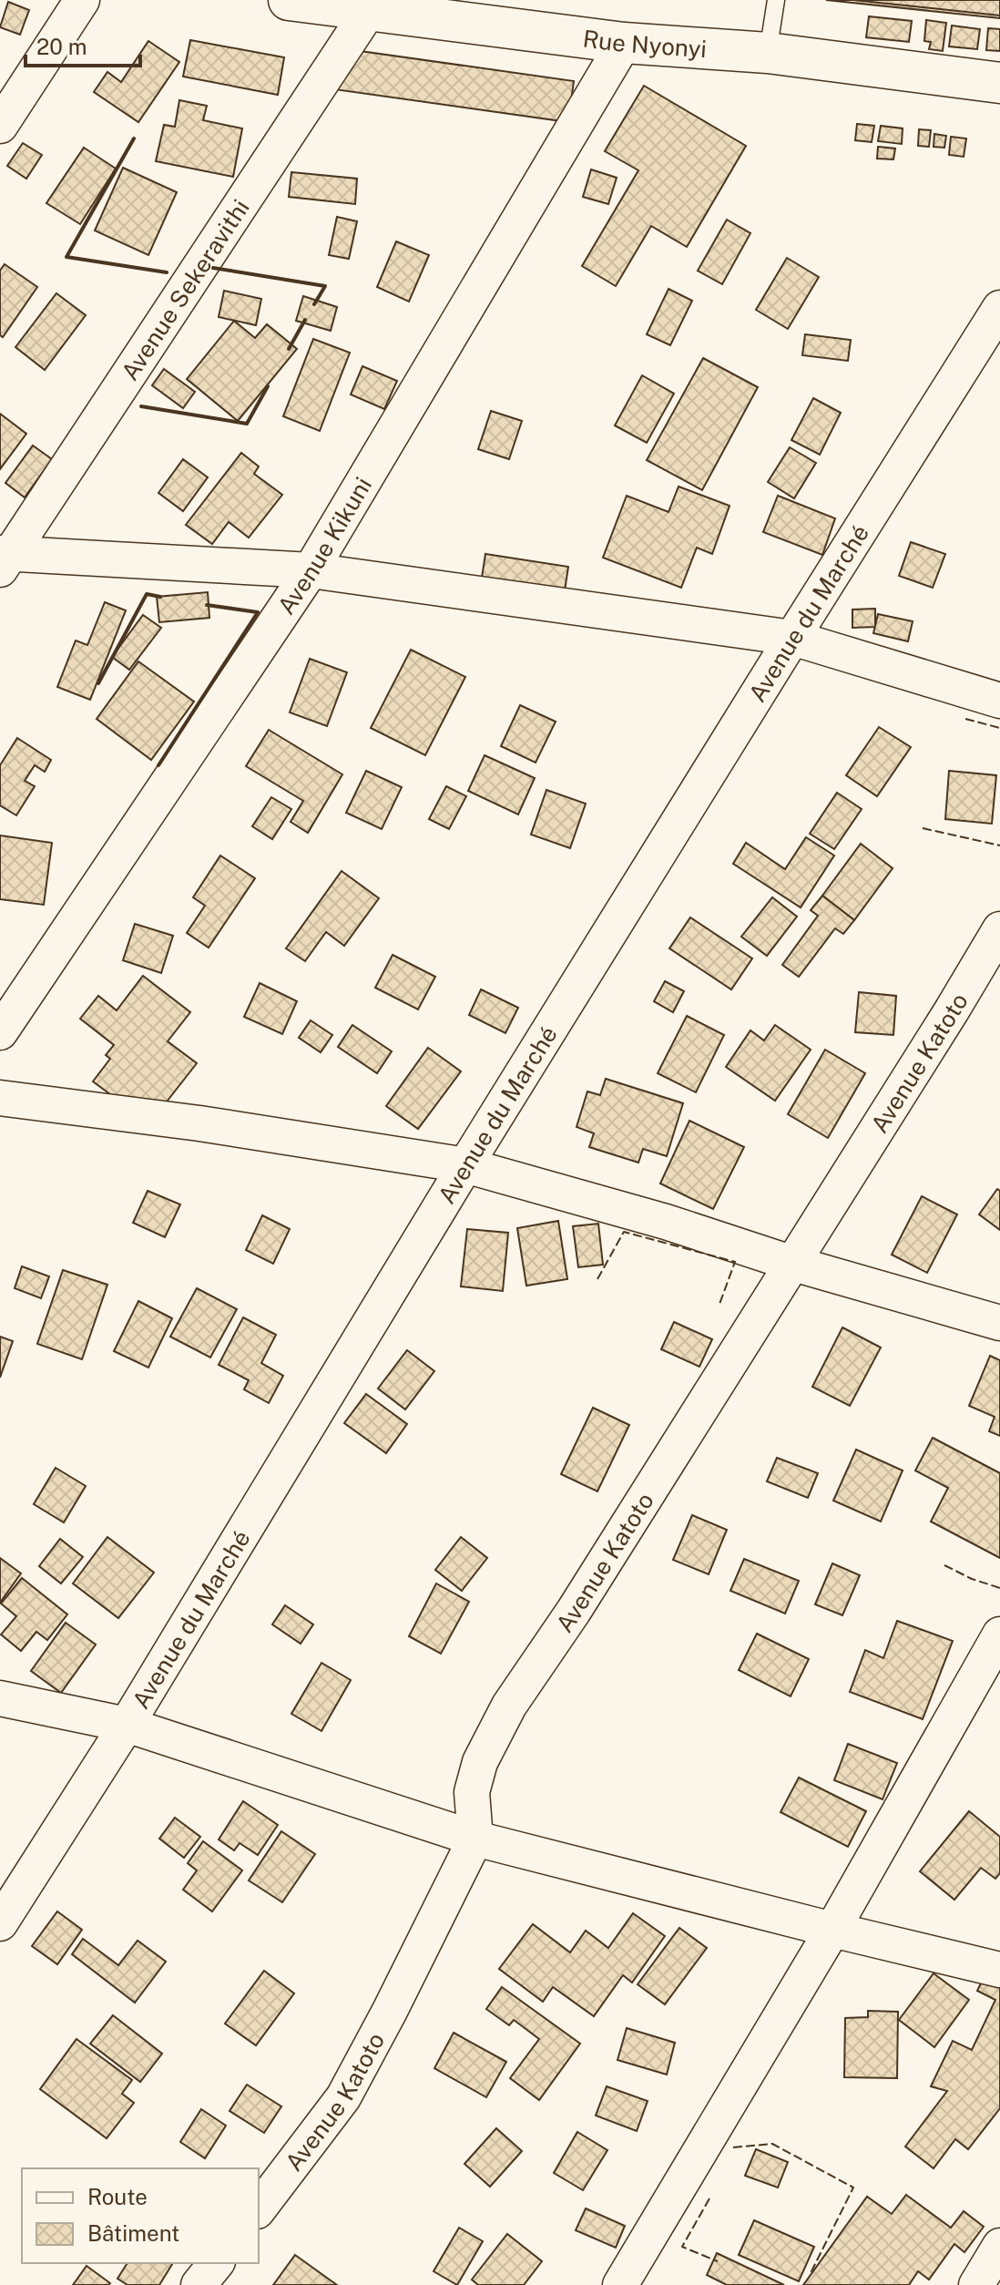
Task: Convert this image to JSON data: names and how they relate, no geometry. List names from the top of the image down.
{
  "streets": {
    "street": [
      "Rue Nyonyi",
      "Avenue Sekeravithi",
      "Avenue Kikuni",
      "Avenue du Marché",
      "Avenue Katoto"
    ]
  },
  "crossings": [
    ["Rue Nyonyi", "Avenue Sekeravithi"],
    ["Rue Nyonyi", "Avenue Kikuni"]
  ],
  "legend": ["Route", "Bâtiment"],
  "scale_bar": "20 m"
}
